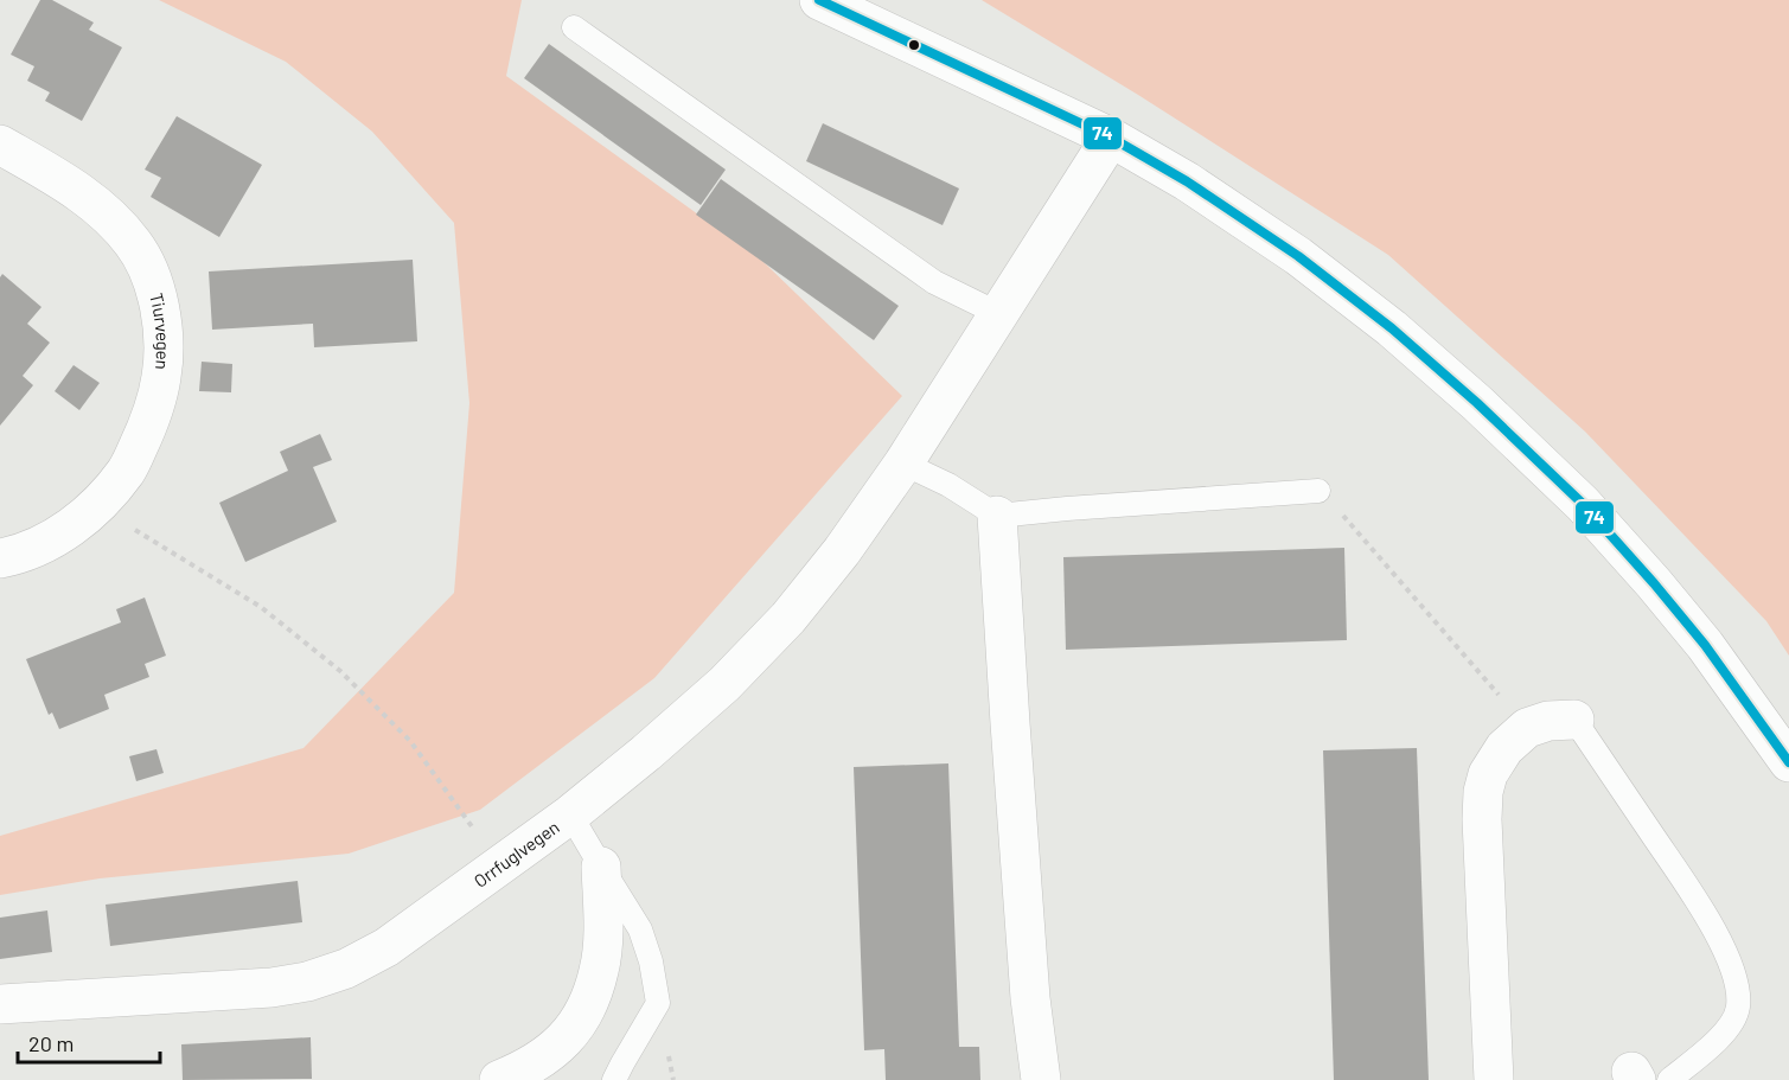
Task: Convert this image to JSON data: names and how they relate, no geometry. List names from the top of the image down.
{
  "streets": {
    "street": ["Tiurvegen", "Orrfuglvegen"]
  },
  "lines": ["transit line 74"],
  "scale_bar": "20 m"
}
